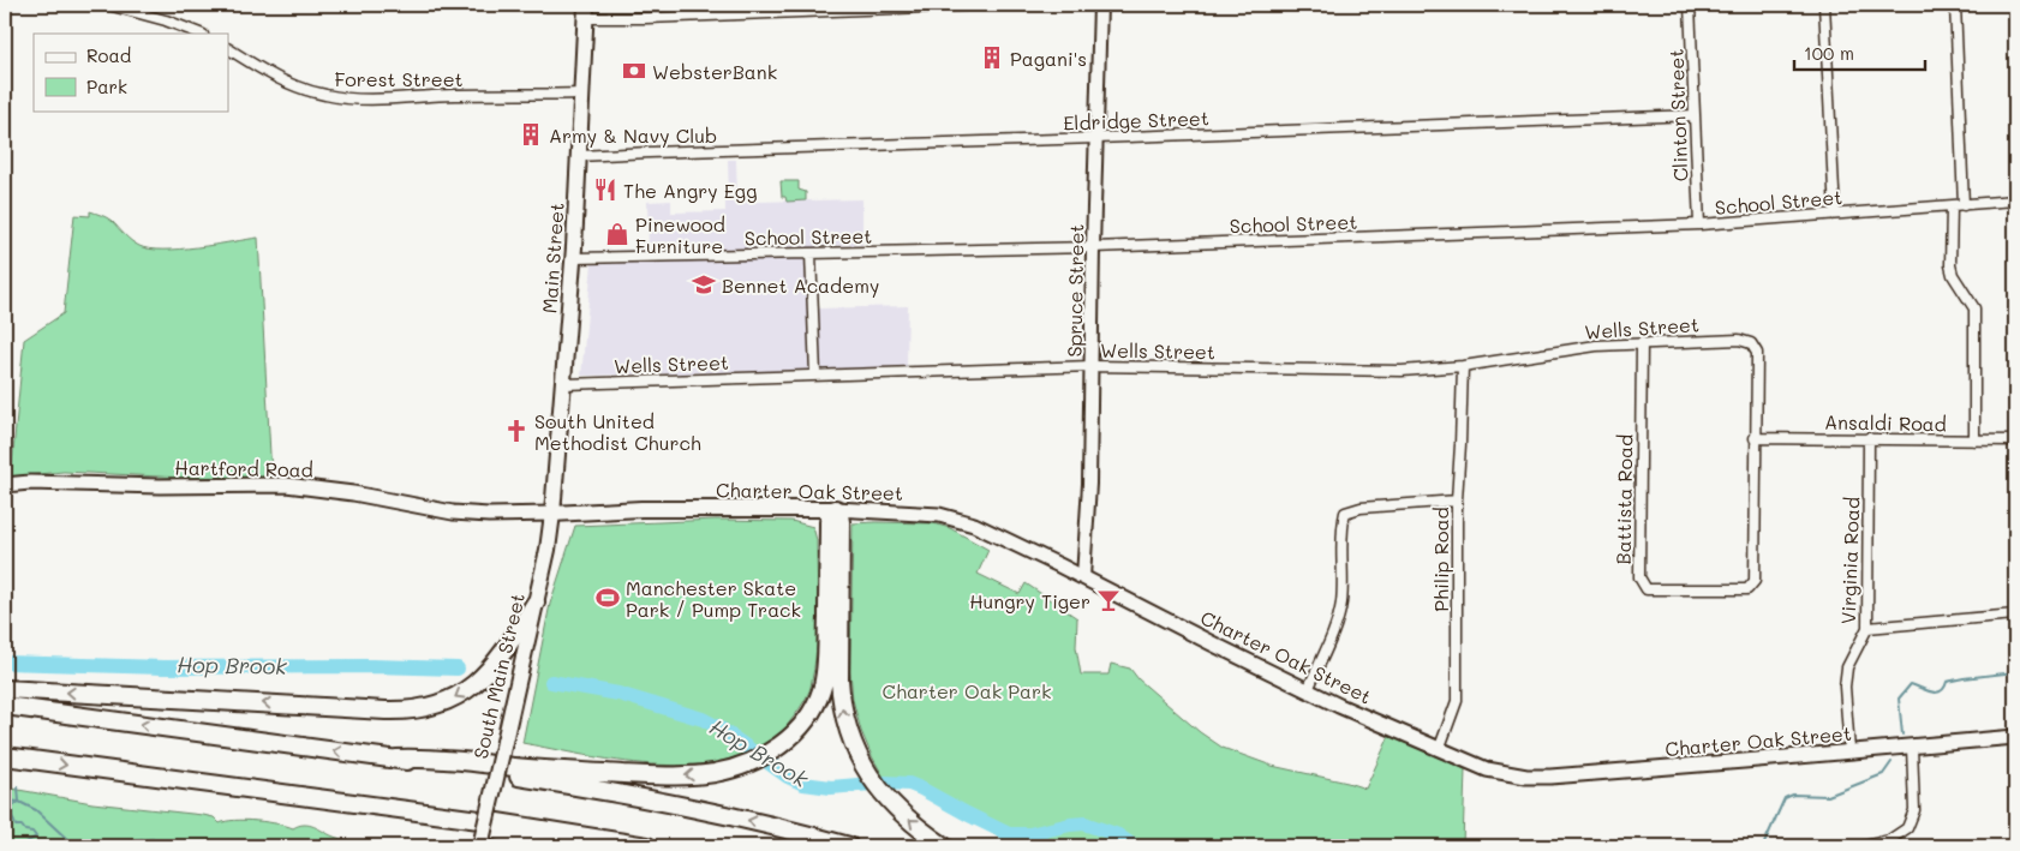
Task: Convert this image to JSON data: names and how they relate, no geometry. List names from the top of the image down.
{
  "streets": {
    "main road": [
      "Main Street",
      "Hartford Road",
      "Charter Oak Street",
      "South Main Street"
    ],
    "street": [
      "Forest Street",
      "Clinton Street",
      "Eldridge Street",
      "School Street",
      "Spruce Street",
      "Wells Street",
      "Ansaldi Road",
      "Battista Road",
      "Philip Road",
      "Virginia Road"
    ]
  },
  "crossings": [
    ["Forest Street", "Main Street"],
    ["Clinton Street", "Eldridge Street"],
    ["Clinton Street", "School Street"],
    ["Eldridge Street", "Main Street"],
    ["Eldridge Street", "Spruce Street"],
    ["School Street", "Main Street"],
    ["School Street", "Spruce Street"],
    ["Main Street", "Wells Street"],
    ["Main Street", "Hartford Road"],
    ["Main Street", "Charter Oak Street"],
    ["Main Street", "South Main Street"],
    ["Spruce Street", "Wells Street"],
    ["Spruce Street", "Charter Oak Street"],
    ["Wells Street", "Battista Road"],
    ["Wells Street", "Philip Road"],
    ["Ansaldi Road", "Battista Road"],
    ["Ansaldi Road", "Virginia Road"],
    ["Hartford Road", "Charter Oak Street"],
    ["Hartford Road", "South Main Street"],
    ["Charter Oak Street", "Philip Road"],
    ["Charter Oak Street", "Virginia Road"],
    ["Charter Oak Street", "South Main Street"]
  ],
  "water": ["Hop Brook"],
  "parks": ["Charter Oak Park"],
  "places": {
    "building": ["Pagani's", "Army & Navy Club"],
    "bank": ["WebsterBank"],
    "restaurant": ["The Angry Egg"],
    "shop": ["Pinewood Furniture"],
    "school or university": ["Bennet Academy"],
    "church": ["South United Methodist Church"],
    "sports": ["Manchester Skate Park / Pump Track"],
    "bar": ["Hungry Tiger"]
  },
  "legend": ["Road", "Park"],
  "scale_bar": "100 m"
}
